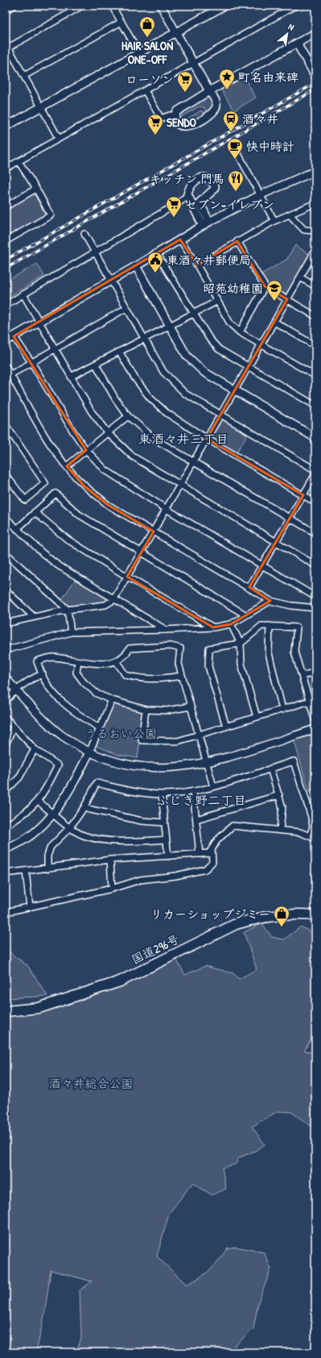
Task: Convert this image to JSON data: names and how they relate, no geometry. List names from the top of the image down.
{
  "streets": {
    "highway": ["国道296号"]
  },
  "districts": ["東酒々井三丁目", "ふじき野二丁目"],
  "parks": ["うるおい公園", "酒々井総合公園"],
  "places": {
    "shop": ["HAIR SALON ONE-OFF", "リカーショップジミー"],
    "place": ["町名由来碑"],
    "supermarket": ["ローソン", "SENDO", "セブン-イレブン"],
    "station": ["酒々井"],
    "cafe": ["快中時計"],
    "restaurant": ["キッチン 門馬"],
    "public building": ["東酒々井郵便局"],
    "school or university": ["昭苑幼稚園"]
  },
  "north": "top right"
}
